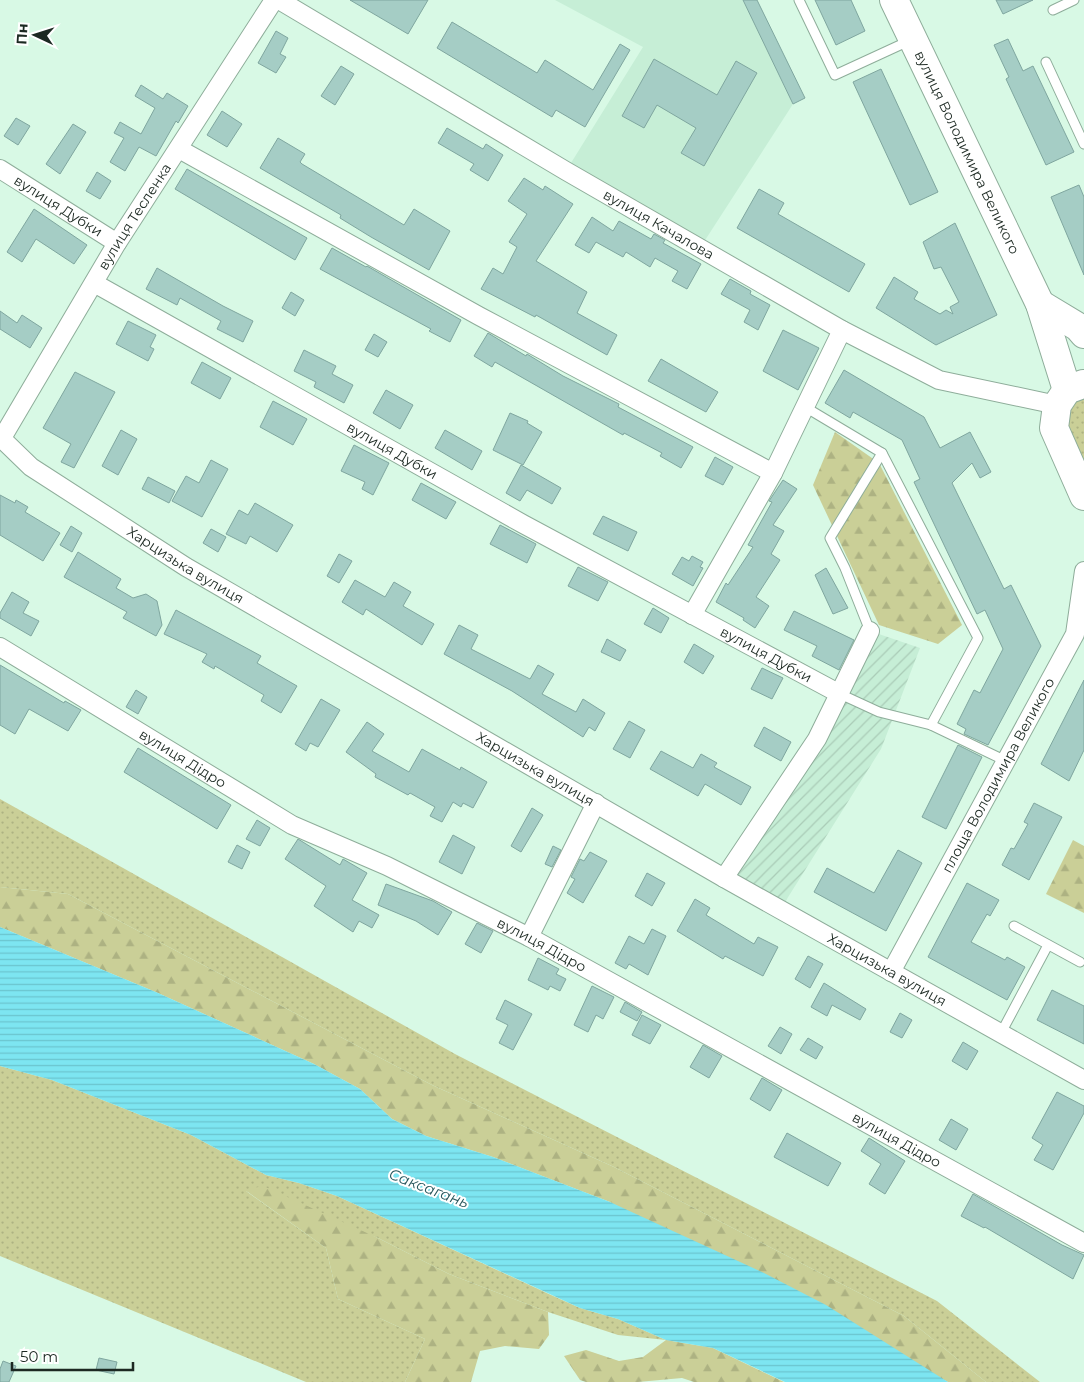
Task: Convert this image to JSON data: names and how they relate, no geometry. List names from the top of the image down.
{
  "streets": {
    "main road": ["вулиця Володимира Великого"],
    "street": [
      "вулиця Дубки",
      "вулиця Тесленка",
      "вулиця Качалова",
      "Харцизька вулиця",
      "вулиця Дідро",
      "площа Володимира Великого"
    ]
  },
  "crossings": [
    ["вулиця Дубки", "вулиця Тесленка"],
    ["вулиця Тесленка", "Харцизька вулиця"],
    ["Харцизька вулиця", "площа Володимира Великого"]
  ],
  "water": ["Саксагань"],
  "scale_bar": "50 m",
  "north": "left"
}
